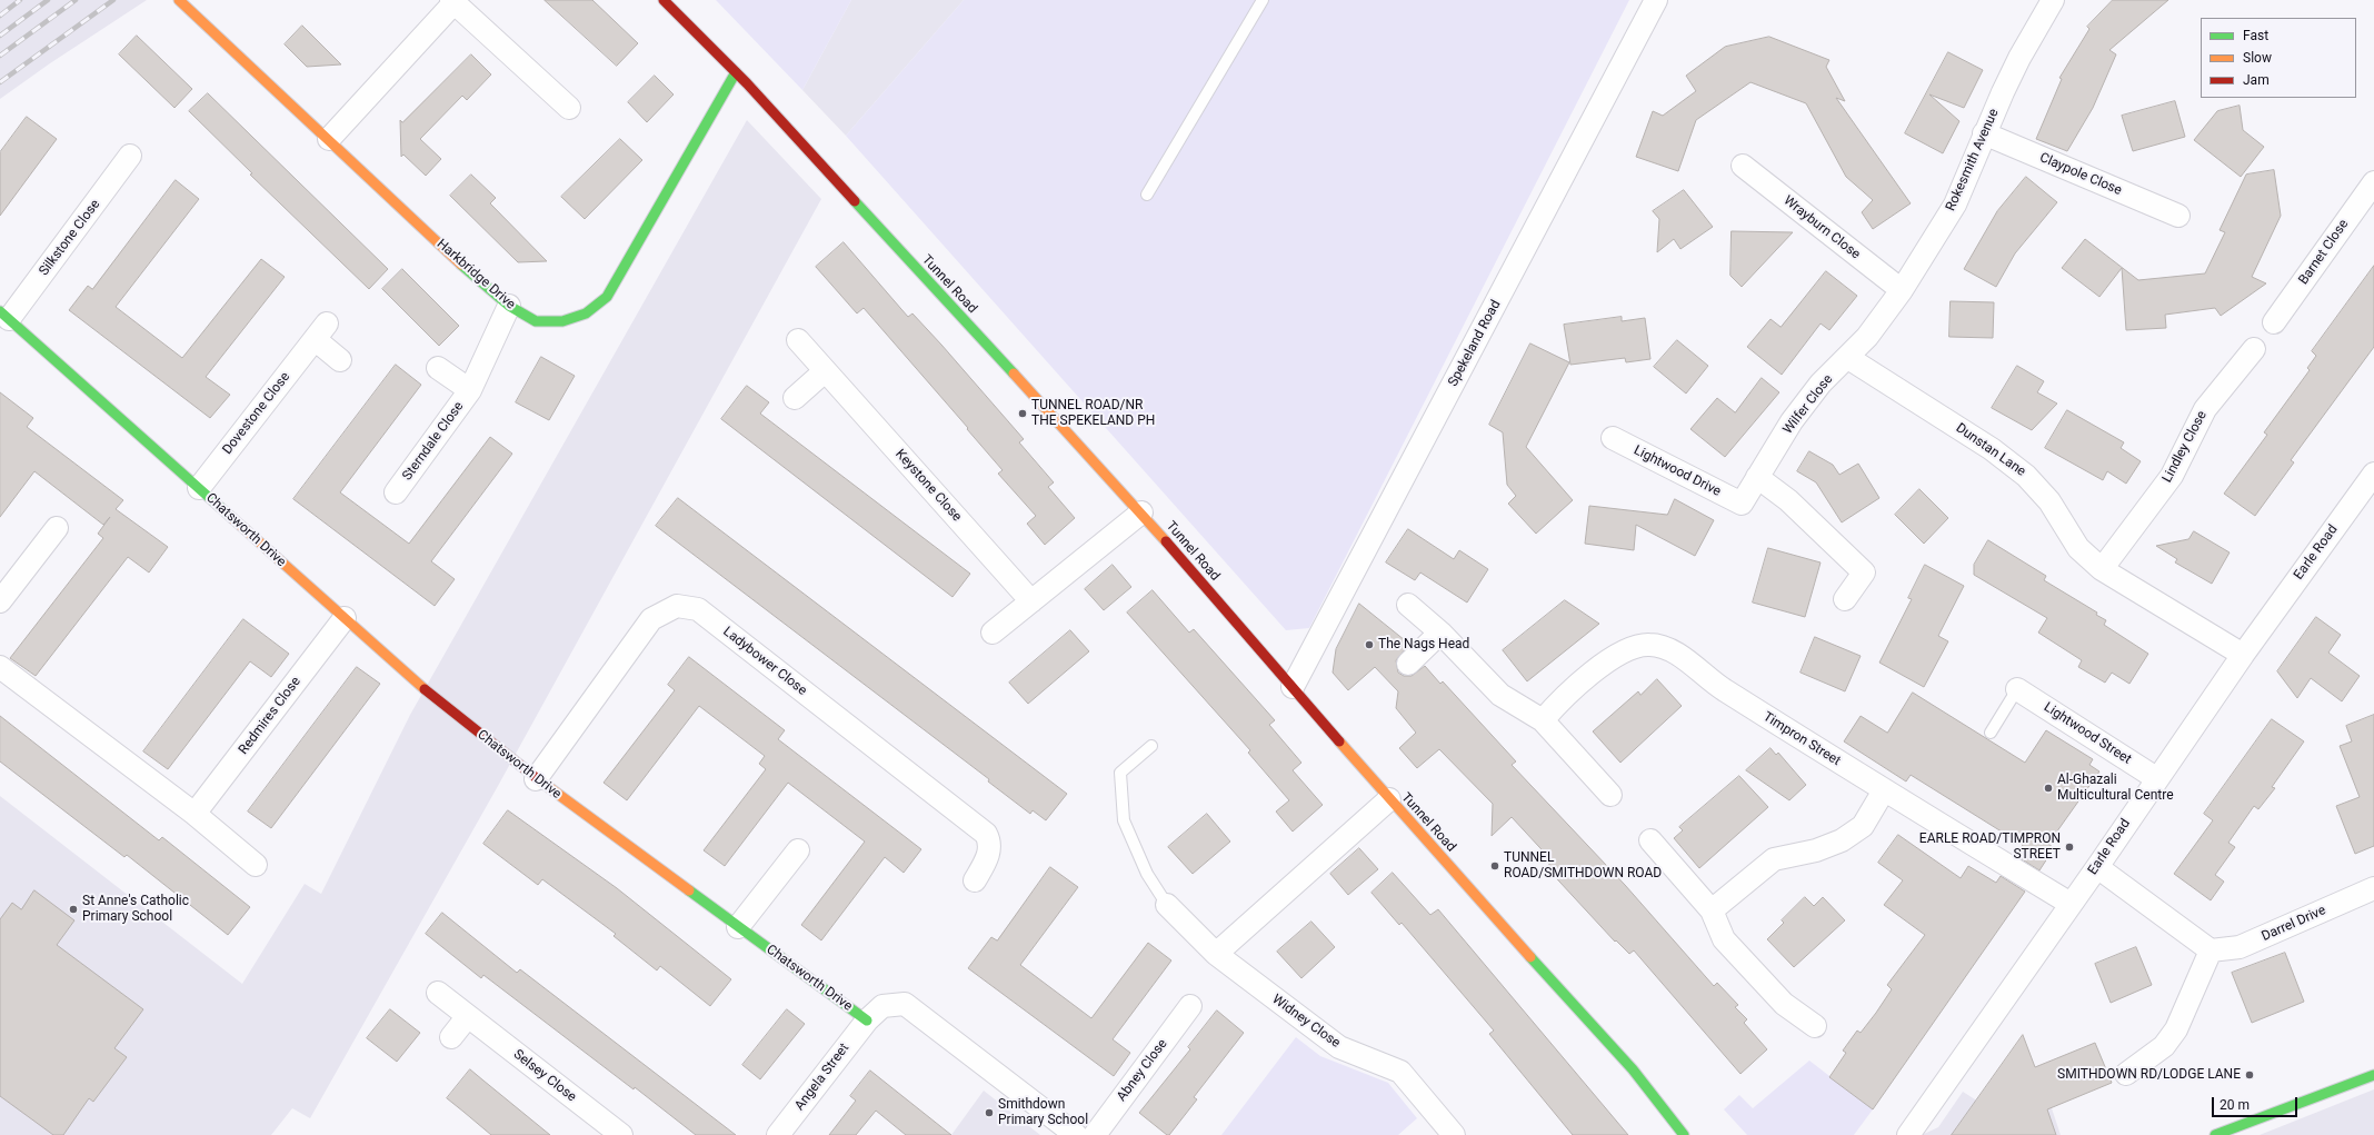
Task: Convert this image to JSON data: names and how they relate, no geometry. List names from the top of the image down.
{
  "streets": {
    "main road": ["Harkbridge Drive", "Tunnel Road", "Chatsworth Drive"],
    "street": [
      "Rokesmith Avenue",
      "Claypole Close",
      "Wrayburn Close",
      "Silkstone Close",
      "Barnet Close",
      "Spekeland Road",
      "Wilfer Close",
      "Dovestone Close",
      "Sterndale Close",
      "Lindley Close",
      "Dunstan Lane",
      "Lightwood Drive",
      "Keystone Close",
      "Earle Road",
      "Ladybower Close",
      "Redmires Close",
      "Lightwood Street",
      "Timpron Street",
      "Darrel Drive",
      "Widney Close",
      "Abney Close",
      "Selsey Close",
      "Angela Street"
    ]
  },
  "crossings": [
    ["Rokesmith Avenue", "Claypole Close"],
    ["Rokesmith Avenue", "Wrayburn Close"],
    ["Rokesmith Avenue", "Wilfer Close"],
    ["Silkstone Close", "Chatsworth Drive"],
    ["Harkbridge Drive", "Tunnel Road"],
    ["Harkbridge Drive", "Sterndale Close"],
    ["Tunnel Road", "Spekeland Road"],
    ["Wilfer Close", "Dunstan Lane"],
    ["Wilfer Close", "Lightwood Drive"],
    ["Dovestone Close", "Chatsworth Drive"],
    ["Lindley Close", "Dunstan Lane"],
    ["Dunstan Lane", "Earle Road"],
    ["Chatsworth Drive", "Ladybower Close"],
    ["Chatsworth Drive", "Redmires Close"],
    ["Chatsworth Drive", "Angela Street"],
    ["Earle Road", "Lightwood Street"],
    ["Earle Road", "Timpron Street"]
  ],
  "places": [
    "TUNNEL ROAD/NR THE SPEKELAND PH",
    "The Nags Head",
    "Al-Ghazali Multicultural Centre",
    "EARLE ROAD/TIMPRON STREET",
    "TUNNEL ROAD/SMITHDOWN ROAD",
    "St Anne's Catholic Primary School",
    "SMITHDOWN RD/LODGE LANE",
    "Smithdown Primary School"
  ],
  "legend": ["Fast", "Slow", "Jam"],
  "scale_bar": "20 m"
}
